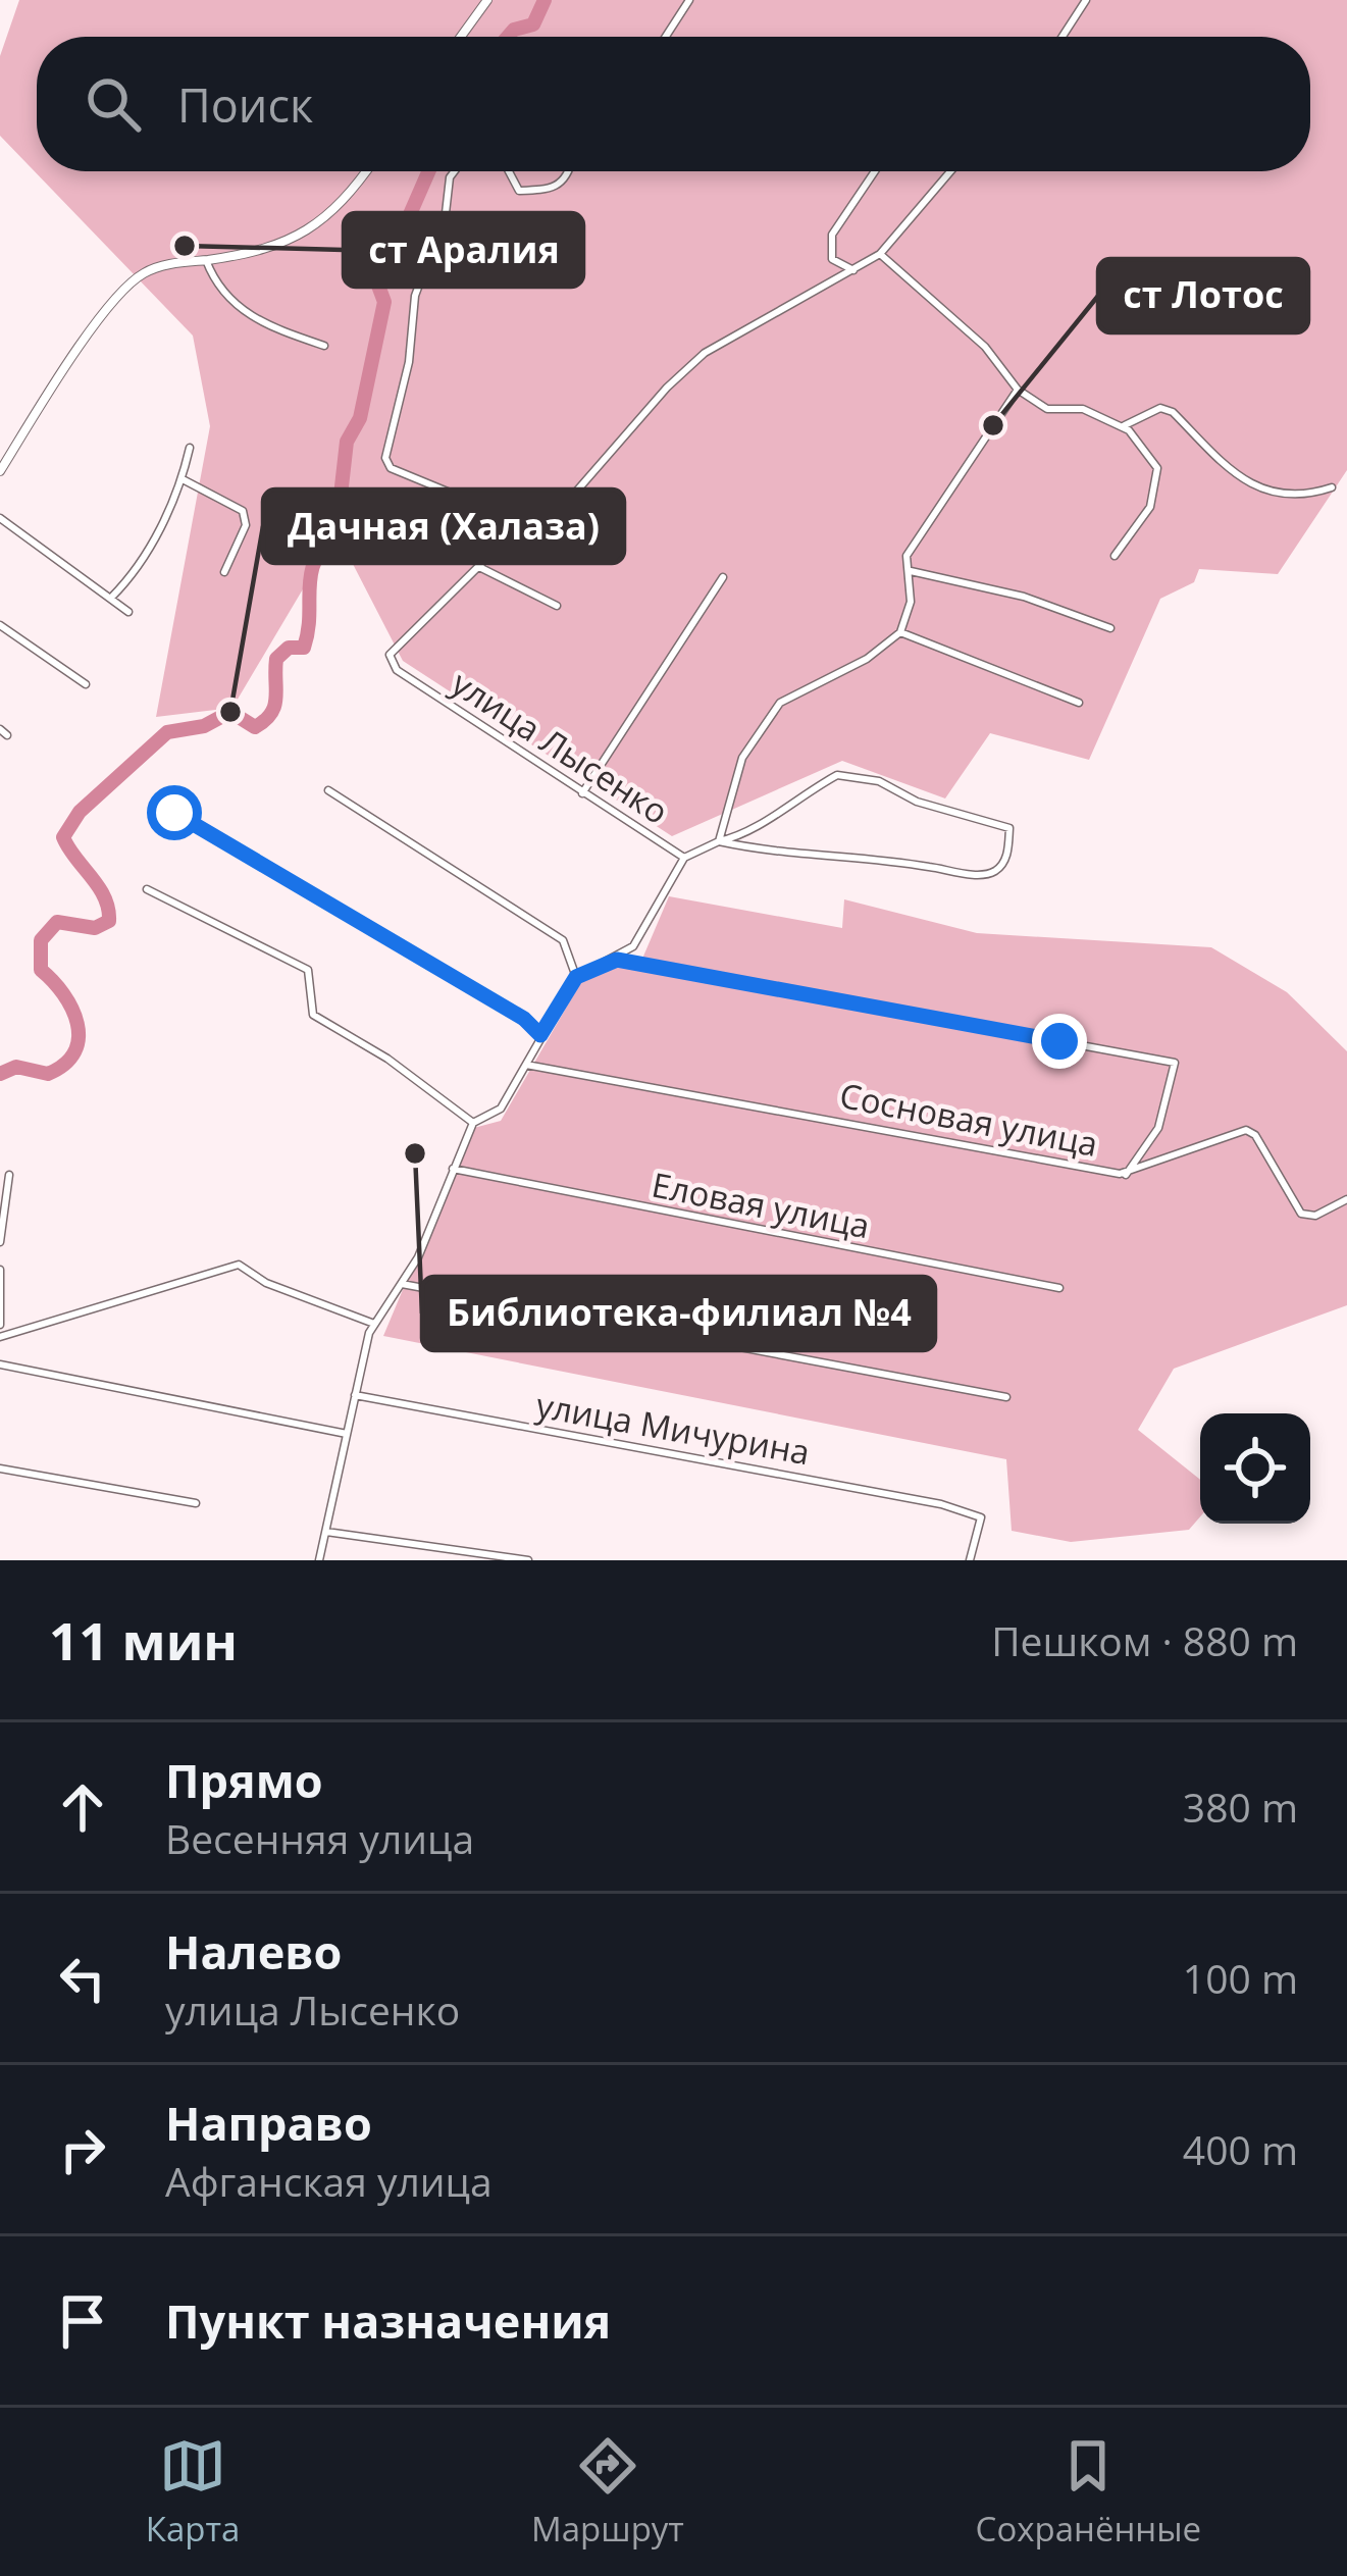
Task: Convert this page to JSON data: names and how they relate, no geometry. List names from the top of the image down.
{
  "streets": {
    "street": [
      "улица Лысенко",
      "Сосновая улица",
      "Еловая улица",
      "улица Мичурина"
    ]
  },
  "places": [
    "ст Аралия",
    "ст Лотос",
    "Дачная (Халаза)",
    "Библиотека-филиал №4"
  ],
  "page": {
    "search": "Поиск",
    "heading": ["11 мин", "Пешком · 880 m"],
    "list": [
      ["Прямо", "Весенняя улица", "380 m"],
      ["Налево", "улица Лысенко", "100 m"],
      ["Направо", "Афганская улица", "400 m"],
      "Пункт назначения"
    ],
    "nav": ["Карта", "Маршрут", "Сохранённые"]
  }
}
